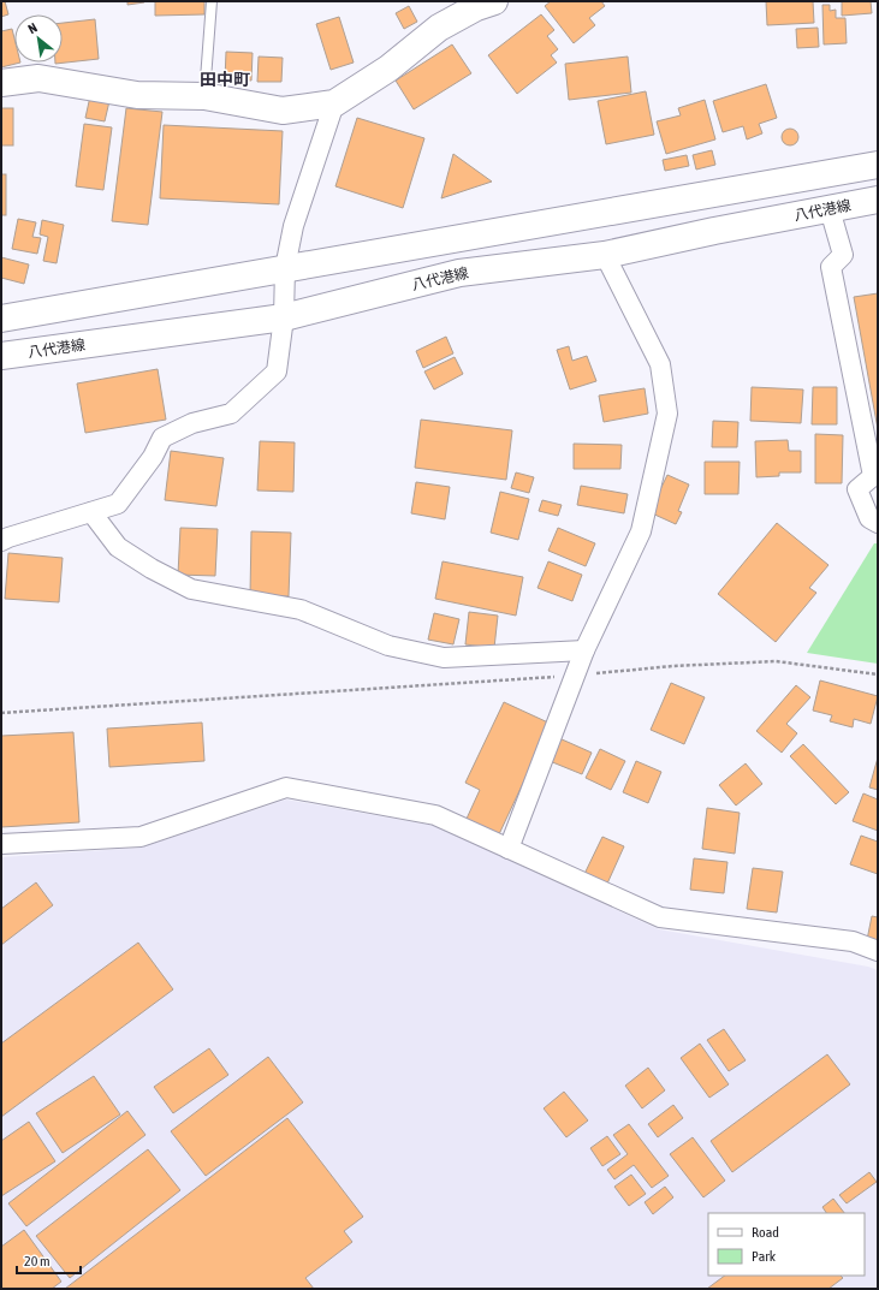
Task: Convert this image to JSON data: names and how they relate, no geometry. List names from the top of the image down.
{
  "streets": {
    "main road": ["八代港線"]
  },
  "districts": ["田中町"],
  "legend": ["Road", "Park"],
  "scale_bar": "20 m",
  "north": "top left"
}
